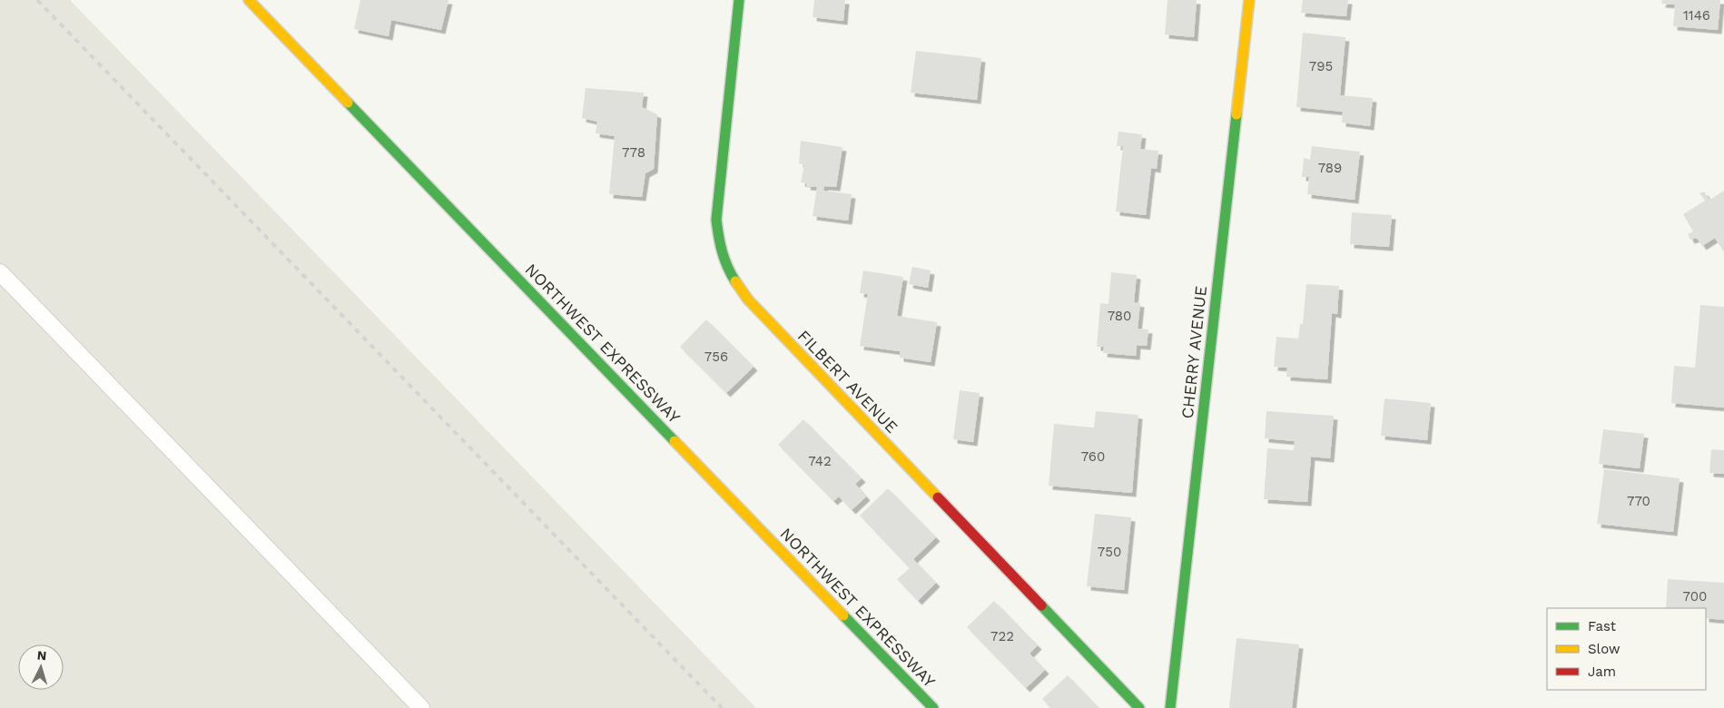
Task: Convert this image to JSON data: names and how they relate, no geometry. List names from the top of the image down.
{
  "streets": {
    "street": ["NORTHWEST EXPRESSWAY", "CHERRY AVENUE", "FILBERT AVENUE"]
  },
  "house_numbers": [
    "1146",
    "795",
    "778",
    "789",
    "780",
    "756",
    "760",
    "742",
    "770",
    "750",
    "700",
    "722"
  ],
  "legend": ["Fast", "Slow", "Jam"],
  "north": "top"
}
